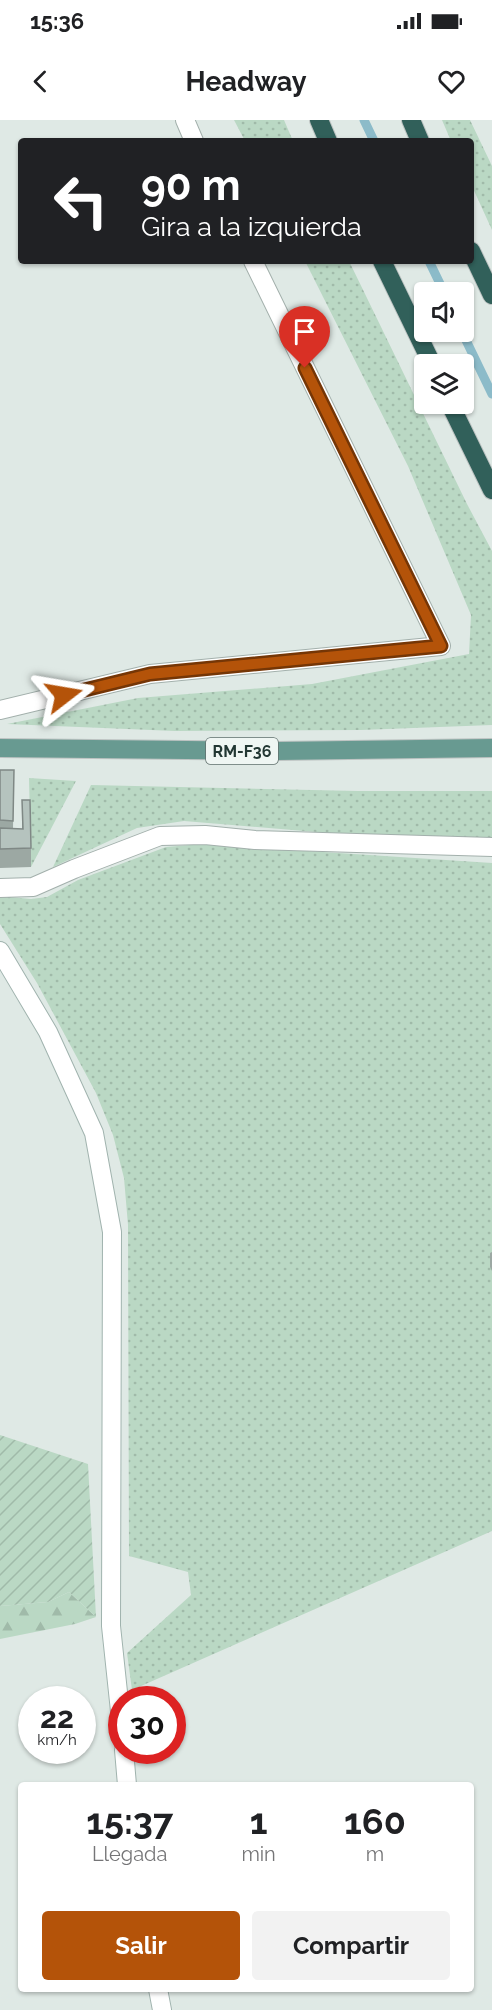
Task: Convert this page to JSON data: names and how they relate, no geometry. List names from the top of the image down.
{
  "streets": {
    "main road": ["RM-F36"]
  },
  "page": {
    "status": "15:36",
    "header": "Headway",
    "turn": ["90 m", "Gira a la izquierda"],
    "speed": "22 km/h",
    "limit": "30",
    "eta": [
      "15:37",
      "Llegada",
      "1",
      "min",
      "160",
      "m"
    ],
    "buttons": ["Salir", "Compartir"]
  }
}
